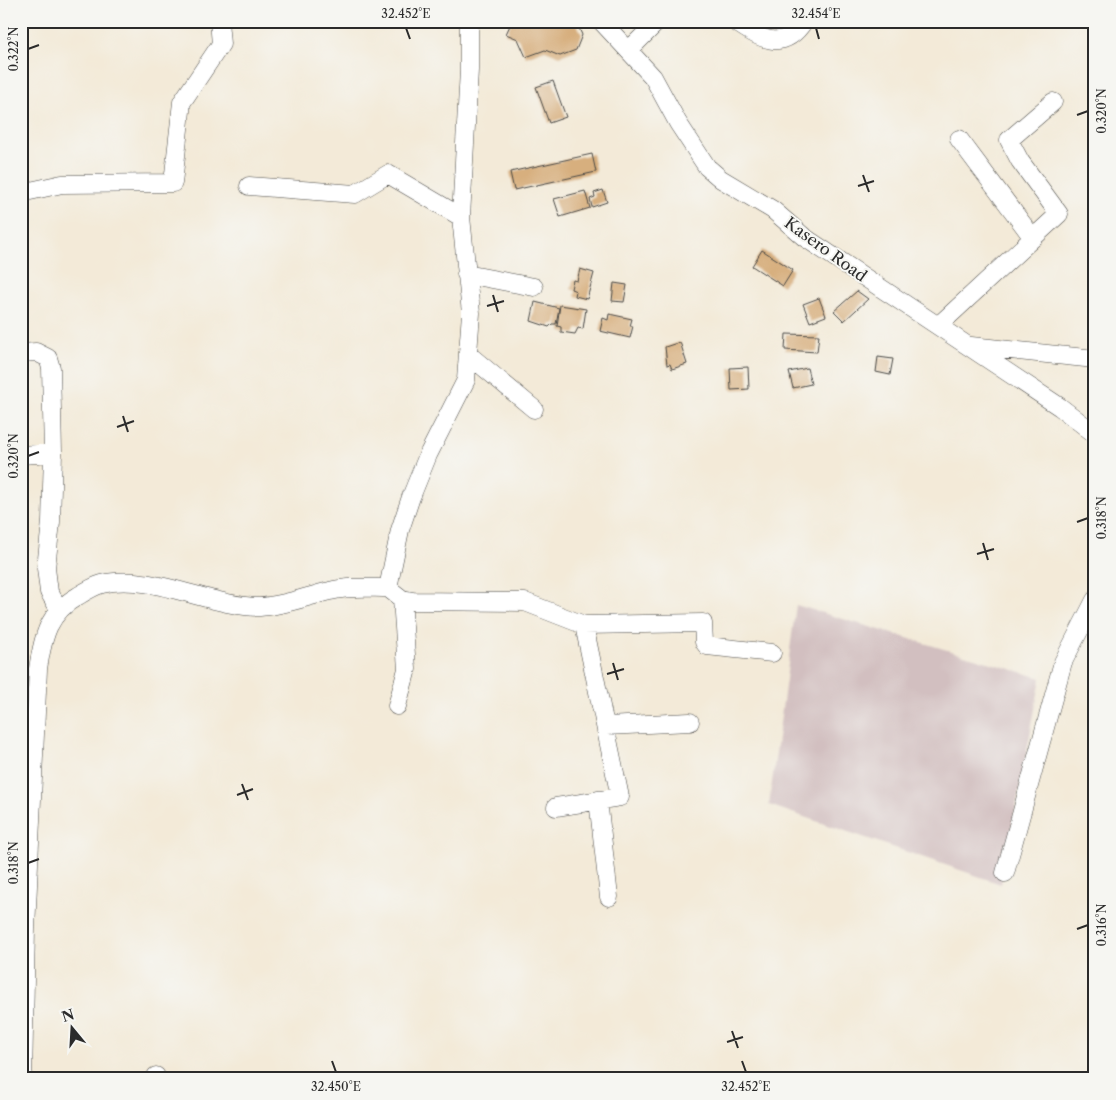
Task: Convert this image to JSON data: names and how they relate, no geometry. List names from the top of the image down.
{
  "streets": {
    "street": ["Kasero Road"]
  },
  "north": "top",
  "coordinates": [
    "32.452°E",
    "32.454°E",
    "0.322°N",
    "0.320°N",
    "0.318°N",
    "0.316°N",
    "32.450°E"
  ]
}
